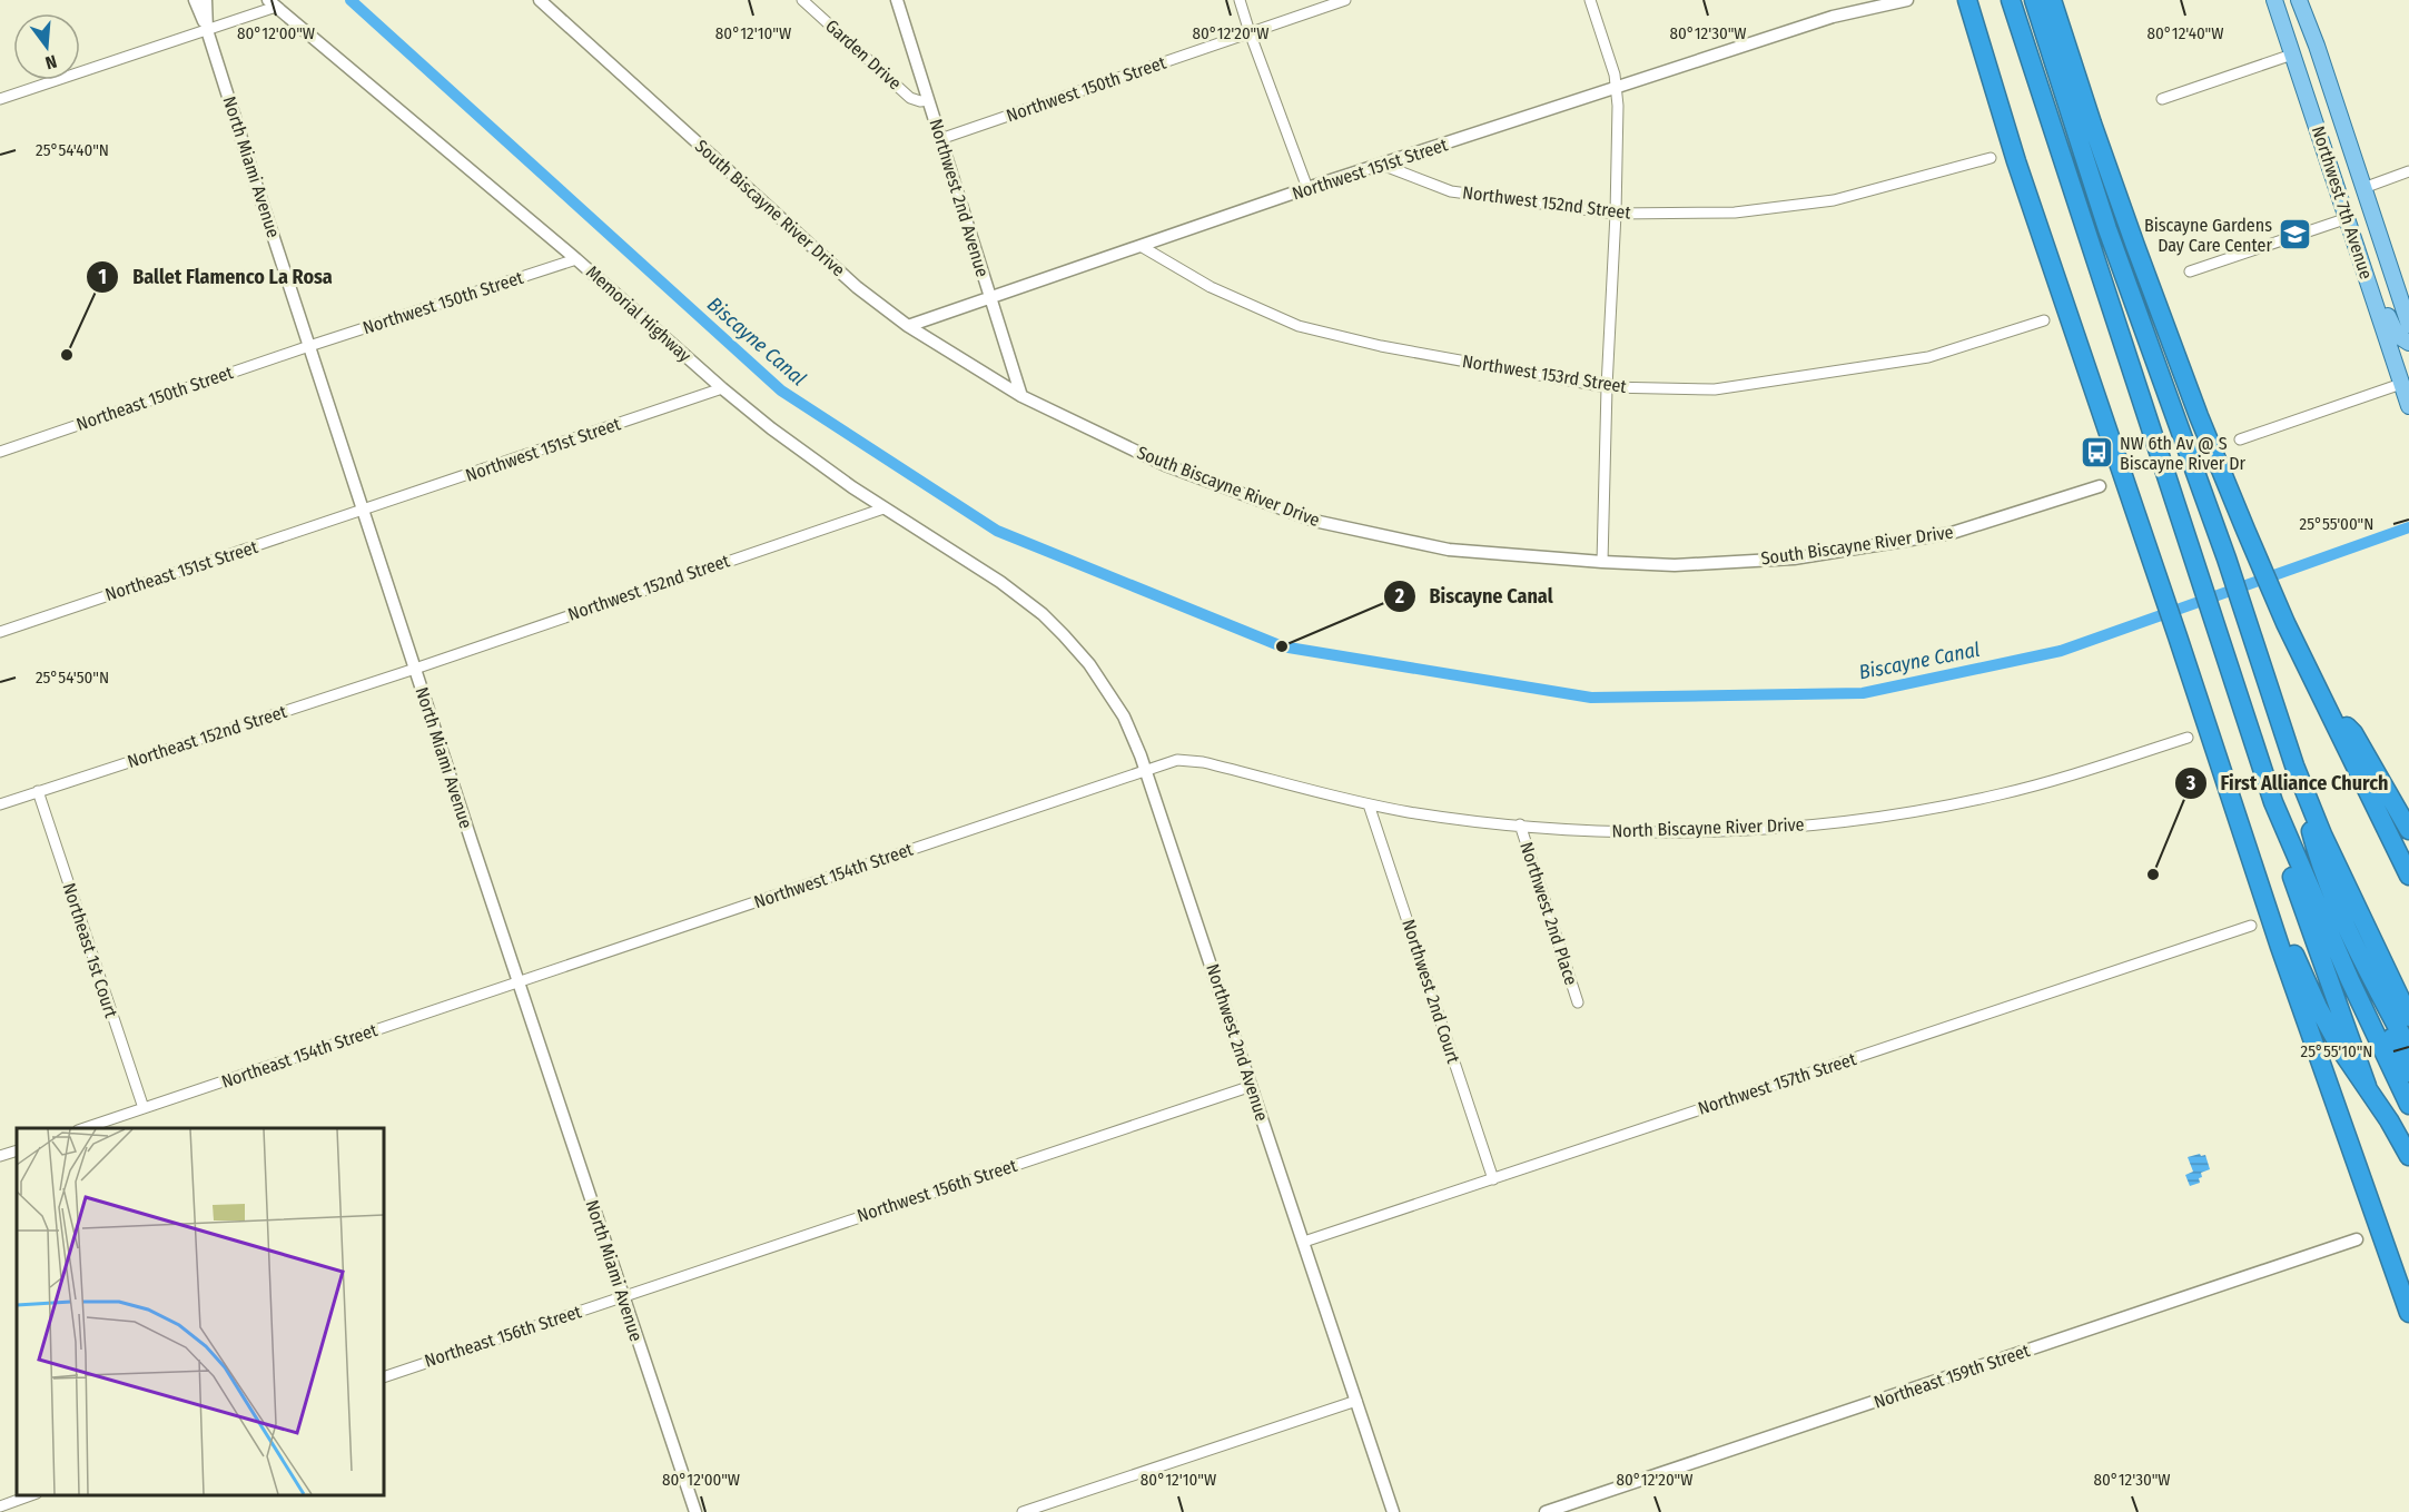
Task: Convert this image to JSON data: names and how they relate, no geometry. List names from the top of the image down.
{
  "streets": {
    "main road": ["Northwest 7th Avenue"],
    "street": [
      "Garden Drive",
      "Northwest 150th Street",
      "North Miami Avenue",
      "Northwest 151st Street",
      "Northwest 2nd Avenue",
      "Northwest 152nd Street",
      "South Biscayne River Drive",
      "Memorial Highway",
      "Northwest 153rd Street",
      "Northeast 150th Street",
      "Northeast 151st Street",
      "Northeast 152nd Street",
      "North Biscayne River Drive",
      "Northwest 154th Street",
      "Northwest 2nd Place",
      "Northeast 1st Court",
      "Northwest 2nd Court",
      "Northeast 154th Street",
      "Northwest 157th Street",
      "Northwest 156th Street",
      "Northeast 156th Street",
      "Northeast 159th Street"
    ]
  },
  "crossings": [
    ["Garden Drive", "Northwest 2nd Avenue"],
    ["Northwest 150th Street", "North Miami Avenue"],
    ["Northwest 150th Street", "Northwest 2nd Avenue"],
    ["Northwest 150th Street", "Memorial Highway"],
    ["Northwest 150th Street", "Northeast 150th Street"],
    ["North Miami Avenue", "Northwest 151st Street"],
    ["North Miami Avenue", "Northwest 152nd Street"],
    ["North Miami Avenue", "Northeast 150th Street"],
    ["North Miami Avenue", "Northeast 151st Street"],
    ["North Miami Avenue", "Northeast 152nd Street"],
    ["North Miami Avenue", "Northwest 154th Street"],
    ["North Miami Avenue", "Northeast 154th Street"],
    ["North Miami Avenue", "Northwest 156th Street"],
    ["North Miami Avenue", "Northeast 156th Street"],
    ["Northwest 151st Street", "Northwest 2nd Avenue"],
    ["Northwest 151st Street", "Northwest 152nd Street"],
    ["Northwest 151st Street", "South Biscayne River Drive"],
    ["Northwest 151st Street", "Memorial Highway"],
    ["Northwest 151st Street", "Northwest 153rd Street"],
    ["Northwest 151st Street", "Northeast 151st Street"],
    ["Northwest 2nd Avenue", "South Biscayne River Drive"],
    ["Northwest 2nd Avenue", "Memorial Highway"],
    ["Northwest 2nd Avenue", "North Biscayne River Drive"],
    ["Northwest 2nd Avenue", "Northwest 154th Street"],
    ["Northwest 2nd Avenue", "Northwest 157th Street"],
    ["Northwest 2nd Avenue", "Northwest 156th Street"],
    ["Northwest 152nd Street", "Memorial Highway"],
    ["Northwest 152nd Street", "Northeast 152nd Street"],
    ["Northeast 152nd Street", "Northeast 1st Court"],
    ["North Biscayne River Drive", "Northwest 154th Street"],
    ["North Biscayne River Drive", "Northwest 2nd Place"],
    ["North Biscayne River Drive", "Northwest 2nd Court"],
    ["Northwest 154th Street", "Northeast 154th Street"],
    ["Northeast 1st Court", "Northeast 154th Street"],
    ["Northwest 2nd Court", "Northwest 157th Street"],
    ["Northwest 156th Street", "Northeast 156th Street"]
  ],
  "water": ["Biscayne Canal"],
  "places": {
    "school or university": ["Biscayne Gardens Day Care Center"],
    "other": ["Ballet Flamenco La Rosa", "Biscayne Canal", "First Alliance Church"],
    "bus stop": ["NW 6th Av @ S Biscayne River Dr"]
  },
  "north": "bottom",
  "coordinates": [
    "80°12'00\"W",
    "80°12'10\"W",
    "80°12'20\"W",
    "80°12'30\"W",
    "80°12'40\"W",
    "25°54'40\"N",
    "25°55'00\"N",
    "25°54'50\"N",
    "25°55'10\"N"
  ]
}
